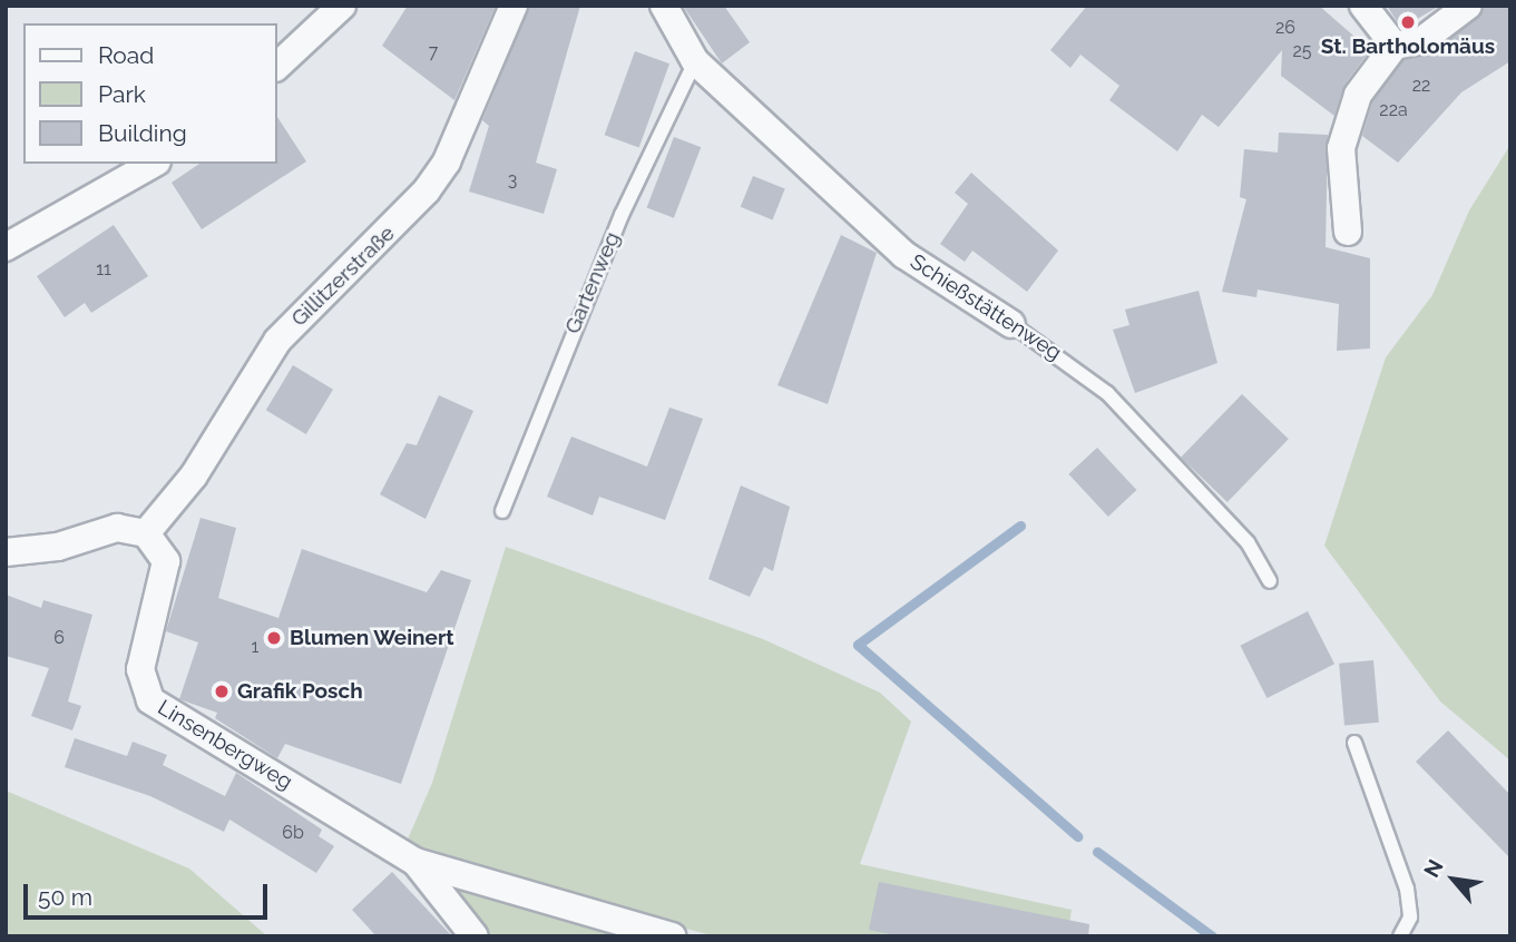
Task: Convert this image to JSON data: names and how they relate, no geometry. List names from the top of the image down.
{
  "streets": {
    "street": ["Gillitzerstraße", "Schießstättenweg", "Linsenbergweg"],
    "lane": ["Gartenweg"]
  },
  "crossings": [
    ["Gillitzerstraße", "Linsenbergweg"],
    ["Gartenweg", "Schießstättenweg"]
  ],
  "places": ["St. Bartholomäus", "Blumen Weinert", "Grafik Posch"],
  "house_numbers": [
    "26",
    "25",
    "7",
    "22",
    "22a",
    "3",
    "11",
    "6",
    "1",
    "6b"
  ],
  "legend": ["Road", "Park", "Building"],
  "scale_bar": "50 m",
  "north": "top left"
}
